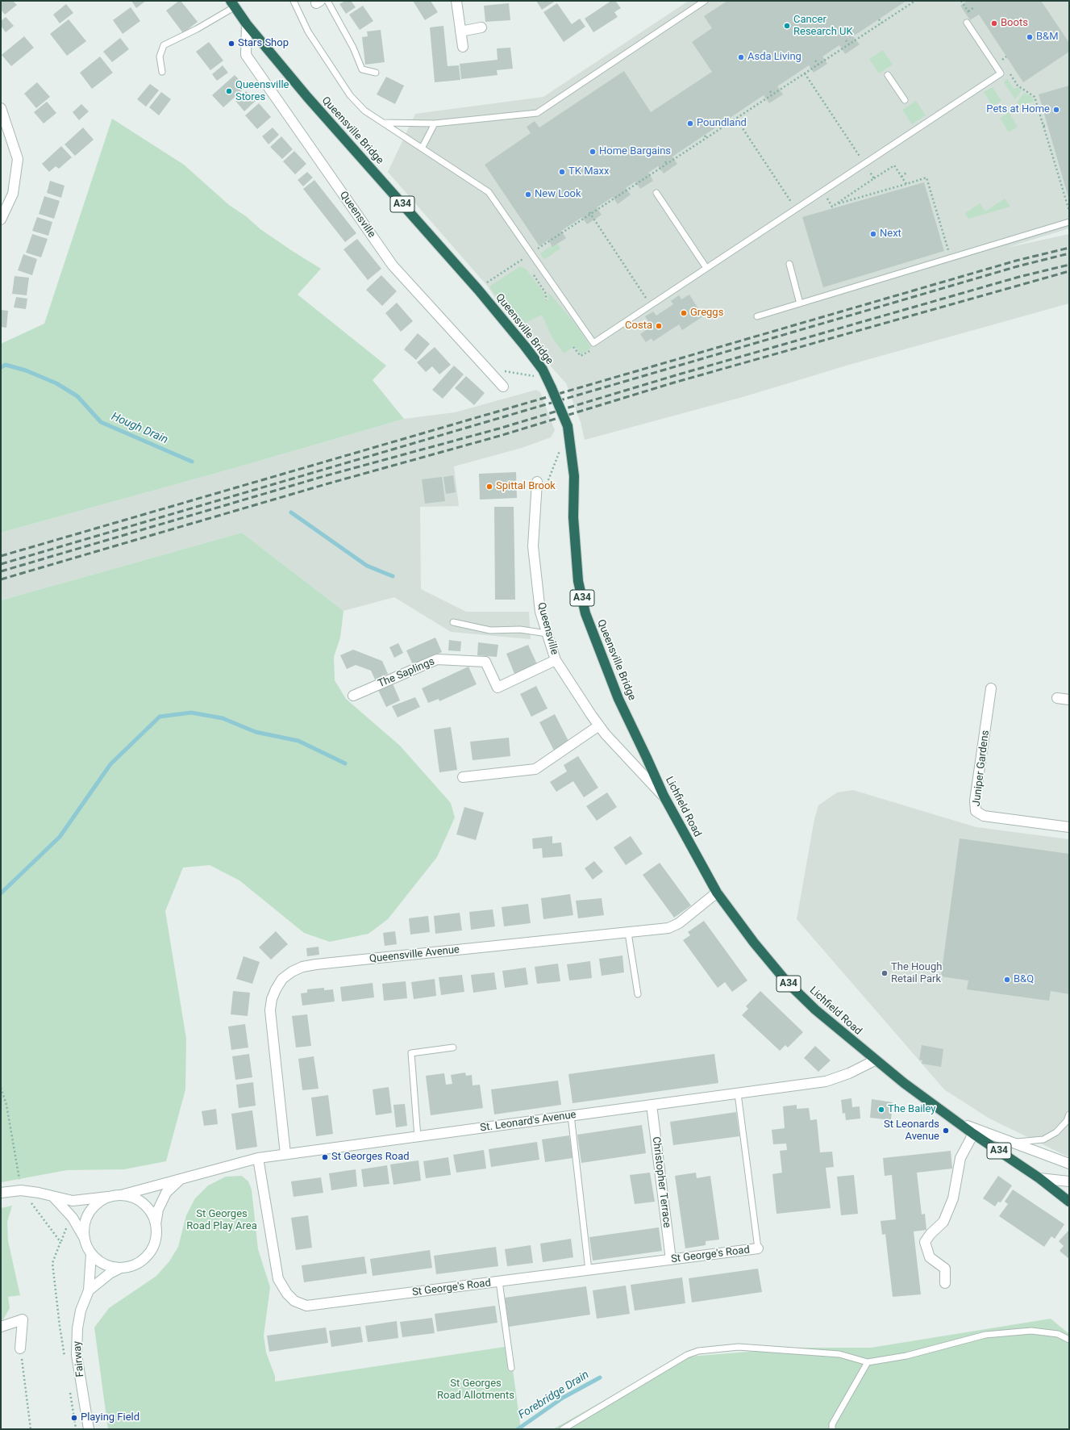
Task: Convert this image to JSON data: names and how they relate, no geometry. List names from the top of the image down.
{
  "streets": {
    "highway": ["Queensville Bridge", "A34", "Lichfield Road"],
    "street": [
      "Queensville",
      "The Saplings",
      "Juniper Gardens",
      "Queensville Avenue",
      "St. Leonard's Avenue",
      "Christopher Terrace",
      "St George's Road",
      "Fairway"
    ]
  },
  "crossings": [
    ["Queensville Bridge", "A34"],
    ["Queensville Bridge", "Queensville"],
    ["Queensville Bridge", "Lichfield Road"],
    ["A34", "Queensville"],
    ["Queensville", "The Saplings"],
    ["Queensville", "Lichfield Road"],
    ["Lichfield Road", "Queensville Avenue"],
    ["Lichfield Road", "St. Leonard's Avenue"],
    ["Queensville Avenue", "St. Leonard's Avenue"],
    ["St. Leonard's Avenue", "Christopher Terrace"],
    ["St. Leonard's Avenue", "St George's Road"],
    ["St. Leonard's Avenue", "Fairway"],
    ["Christopher Terrace", "St George's Road"]
  ],
  "water": ["Hough Drain", "Forebridge Drain"],
  "parks": ["St Georges Road Play Area", "St Georges Road Allotments"],
  "places": [
    "Boots",
    "Cancer Research UK",
    "B&M",
    "Stars Shop",
    "Asda Living",
    "Queensville Stores",
    "Pets at Home",
    "Poundland",
    "Home Bargains",
    "TK Maxx",
    "New Look",
    "Next",
    "Greggs",
    "Costa",
    "Spittal Brook",
    "The Hough Retail Park",
    "B&Q",
    "The Bailey",
    "St Leonards Avenue",
    "St Georges Road",
    "Playing Field"
  ]
}
